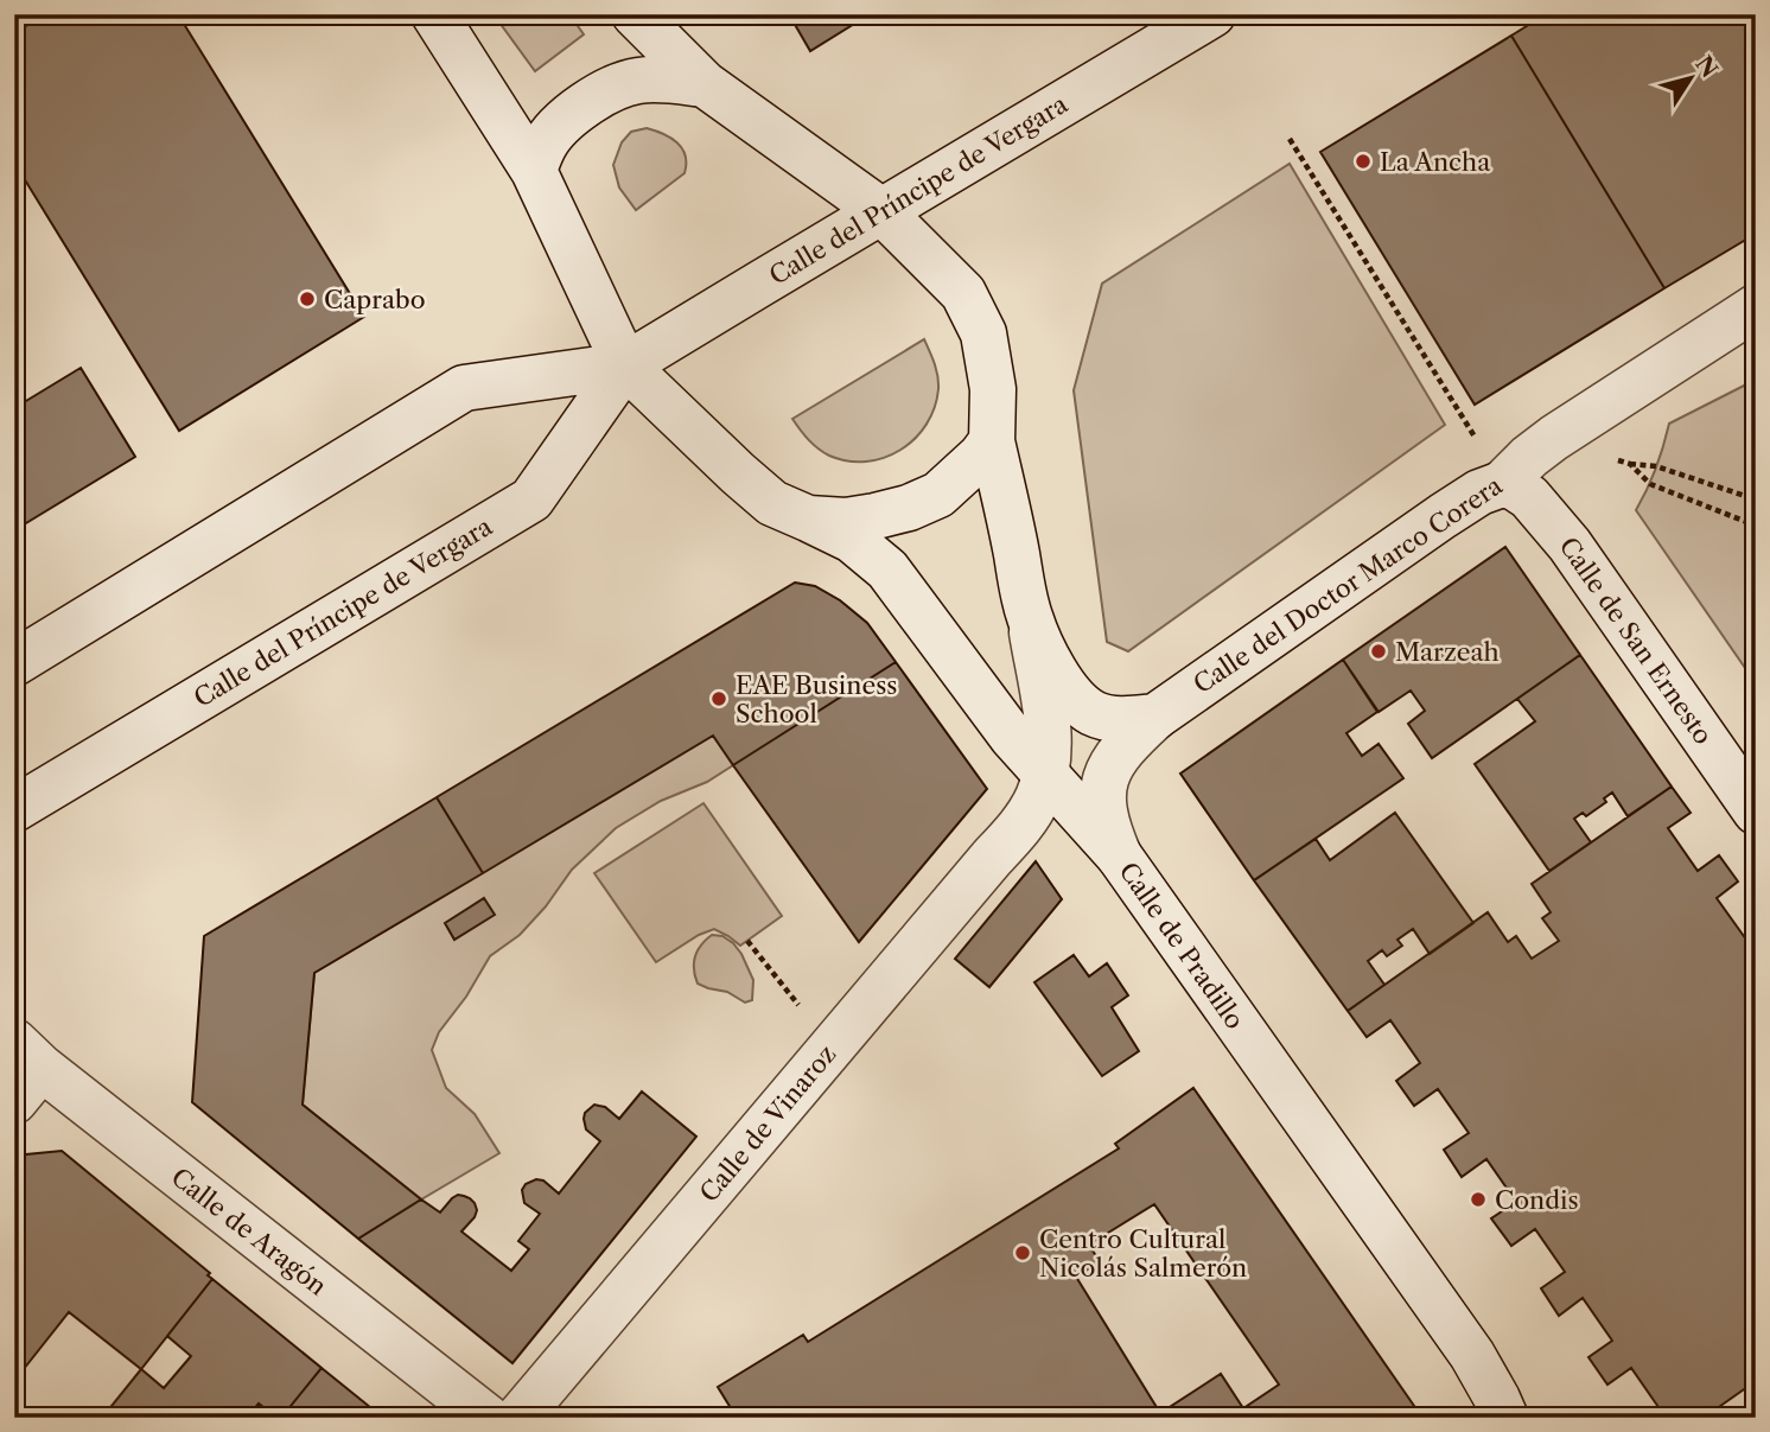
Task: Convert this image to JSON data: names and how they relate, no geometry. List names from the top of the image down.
{
  "streets": {
    "street": [
      "Calle del Príncipe de Vergara",
      "Calle del Doctor Marco Corera",
      "Calle de San Ernesto",
      "Calle de Pradillo",
      "Calle de Vinaroz",
      "Calle de Aragón"
    ]
  },
  "crossings": [
    ["Calle del Príncipe de Vergara", "Calle de Pradillo"],
    ["Calle del Doctor Marco Corera", "Calle de San Ernesto"],
    ["Calle del Doctor Marco Corera", "Calle de Pradillo"],
    ["Calle de Pradillo", "Calle de Vinaroz"]
  ],
  "places": [
    "La Ancha",
    "Caprabo",
    "Marzeah",
    "EAE Business School",
    "Condis",
    "Centro Cultural Nicolás Salmerón"
  ],
  "north": "top right"
}
